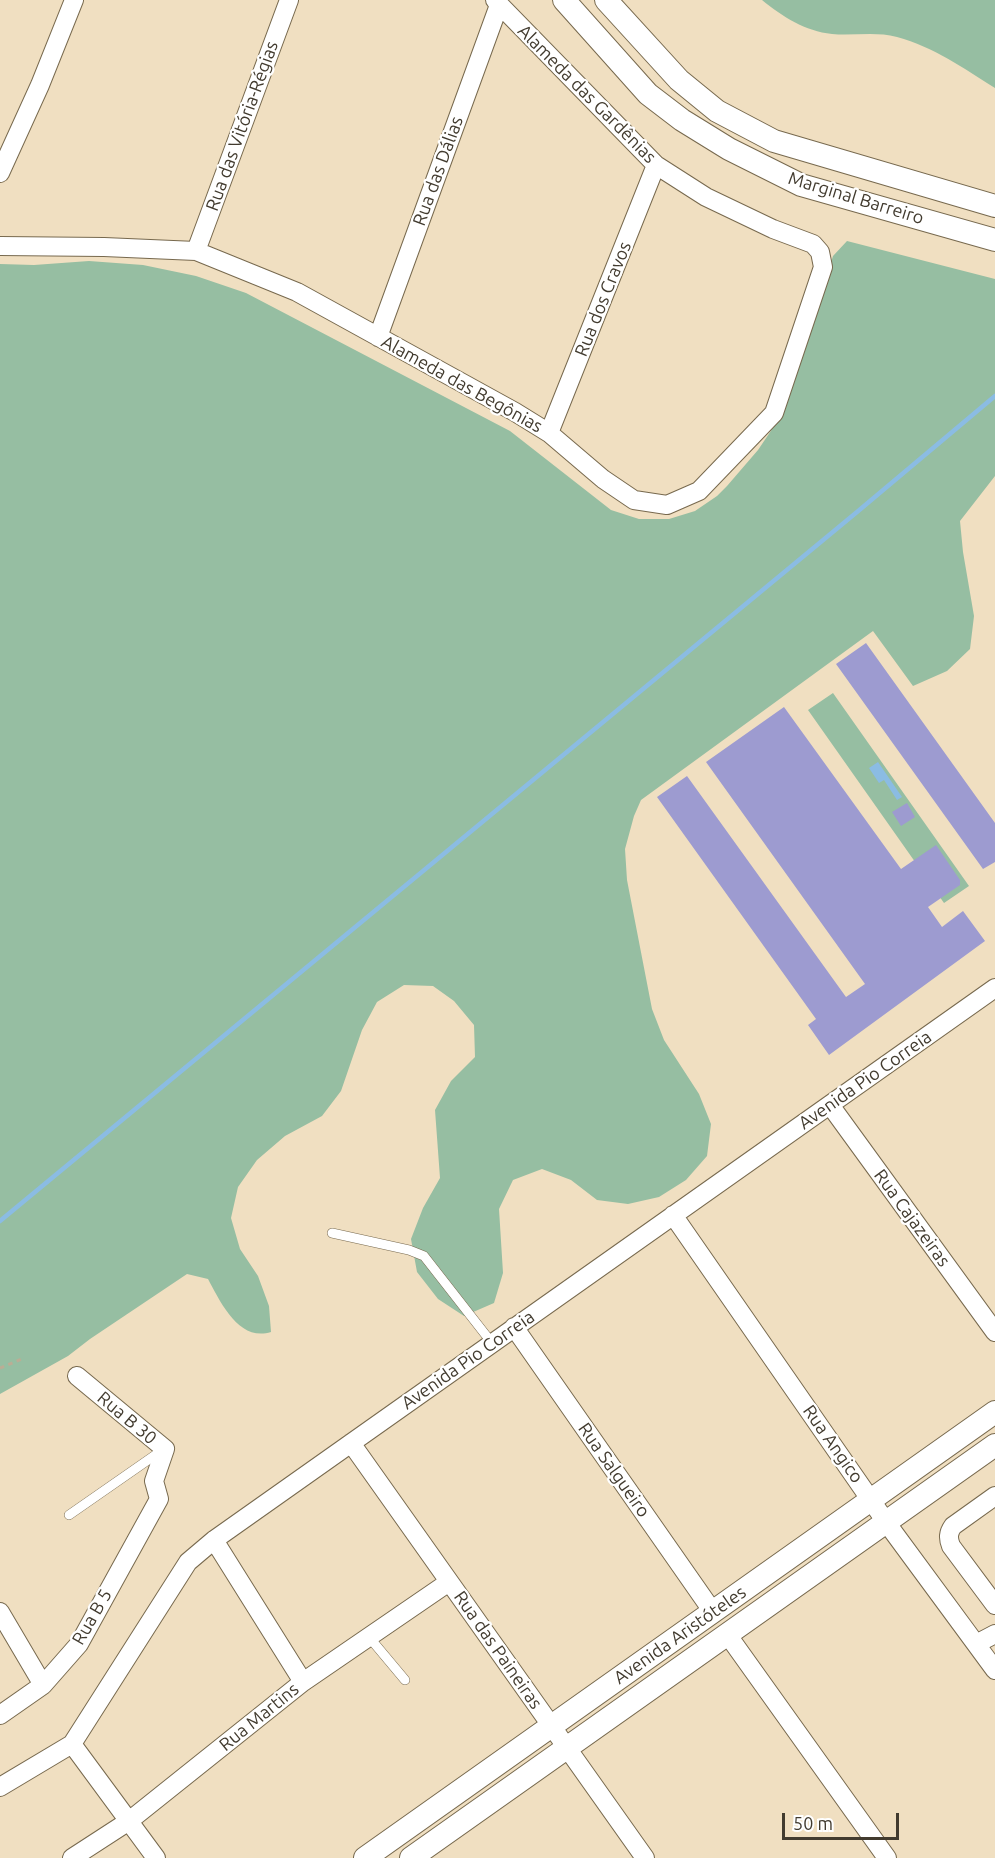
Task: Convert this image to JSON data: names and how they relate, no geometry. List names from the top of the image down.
{
  "streets": {
    "street": [
      "Alameda das Gardênias",
      "Rua das Vitória-Régias",
      "Rua das Dálias",
      "Marginal Barreiro",
      "Rua dos Cravos",
      "Alameda das Begônias",
      "Avenida Pio Correia",
      "Rua Cajazeiras",
      "Rua B 30",
      "Rua Angico",
      "Rua Salgueiro",
      "Rua B 5",
      "Avenida Aristóteles",
      "Rua das Paineiras",
      "Rua Martins"
    ]
  },
  "crossings": [
    ["Alameda das Gardênias", "Rua das Dálias"],
    ["Alameda das Gardênias", "Rua dos Cravos"],
    ["Alameda das Gardênias", "Alameda das Begônias"],
    ["Rua das Vitória-Régias", "Alameda das Begônias"],
    ["Rua das Dálias", "Alameda das Begônias"],
    ["Rua dos Cravos", "Alameda das Begônias"],
    ["Avenida Pio Correia", "Rua Cajazeiras"],
    ["Avenida Pio Correia", "Rua Angico"],
    ["Avenida Pio Correia", "Rua Salgueiro"],
    ["Avenida Pio Correia", "Rua das Paineiras"],
    ["Rua B 30", "Rua B 5"],
    ["Rua Angico", "Avenida Aristóteles"],
    ["Rua Salgueiro", "Avenida Aristóteles"],
    ["Avenida Aristóteles", "Rua das Paineiras"],
    ["Rua das Paineiras", "Rua Martins"]
  ],
  "scale_bar": "50 m"
}
